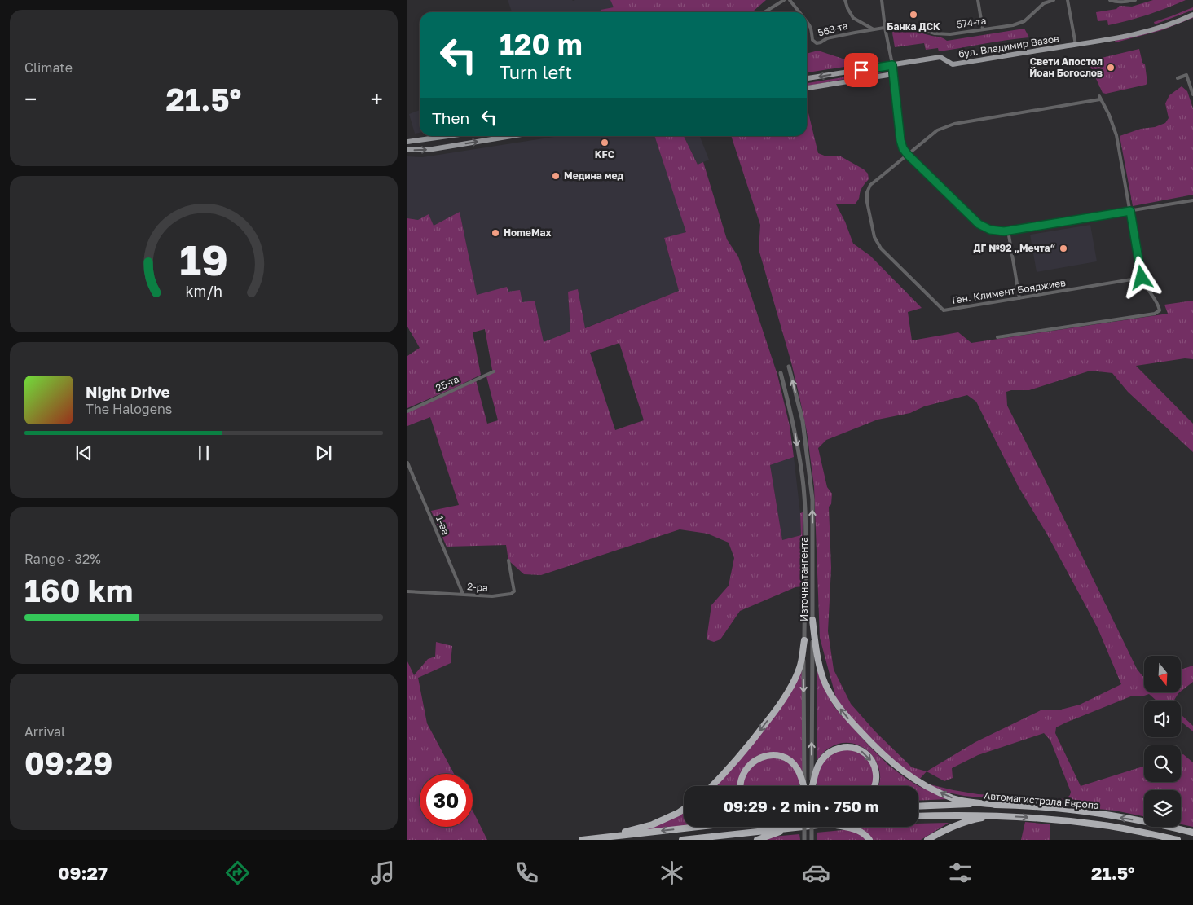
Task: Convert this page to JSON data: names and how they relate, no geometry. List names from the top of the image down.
{
  "streets": {
    "highway": ["Автомагистрала Европа"],
    "main road": ["бул. Владимир Вазов"],
    "street": [
      "574-та",
      "563-та",
      "Ген. Климент Бояджиев",
      "25-та",
      "1-ва",
      "Източна тангента",
      "2-ра"
    ]
  },
  "crossings": [
    ["574-та", "563-та"],
    ["1-ва", "2-ра"]
  ],
  "places": [
    "Банка ДСК",
    "Свети Апостол Йоан Богослов",
    "KFC",
    "Медина мед",
    "HomeMax",
    "ДГ №92 „Мечта“"
  ],
  "north": "bottom",
  "page": {
    "tile": [
      "Climate",
      ["Range · 32%", "160 km"],
      ["Arrival", "09:29"]
    ],
    "turn": ["120 m", "Turn left"],
    "heat": ["−", "21.5°", "+"],
    "then": "Then",
    "song": ["Night Drive", "The Halogens"],
    "limit": "30",
    "trip": "09:29 · 2 min · 750 m",
    "tabs": ["09:27", "21.5°"],
    "gauge": ["19", "km/h"]
  }
}
